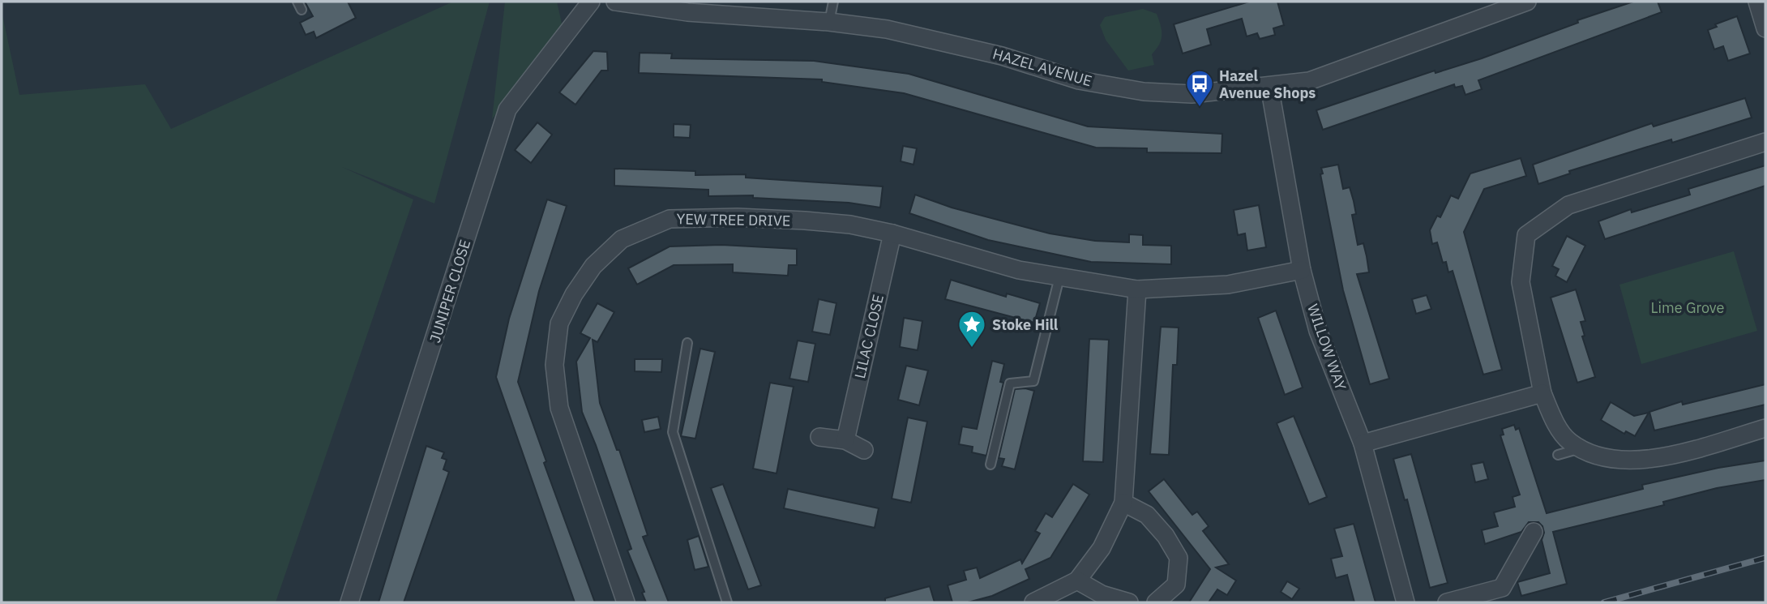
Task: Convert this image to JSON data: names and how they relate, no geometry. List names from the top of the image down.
{
  "streets": {
    "street": [
      "HAZEL AVENUE",
      "YEW TREE DRIVE",
      "JUNIPER CLOSE",
      "LILAC CLOSE",
      "WILLOW WAY"
    ]
  },
  "crossings": [
    ["HAZEL AVENUE", "WILLOW WAY"],
    ["YEW TREE DRIVE", "LILAC CLOSE"],
    ["YEW TREE DRIVE", "WILLOW WAY"]
  ],
  "parks": ["Lime Grove"],
  "places": {
    "bus stop": ["Hazel Avenue Shops"],
    "place": ["Stoke Hill"]
  }
}
